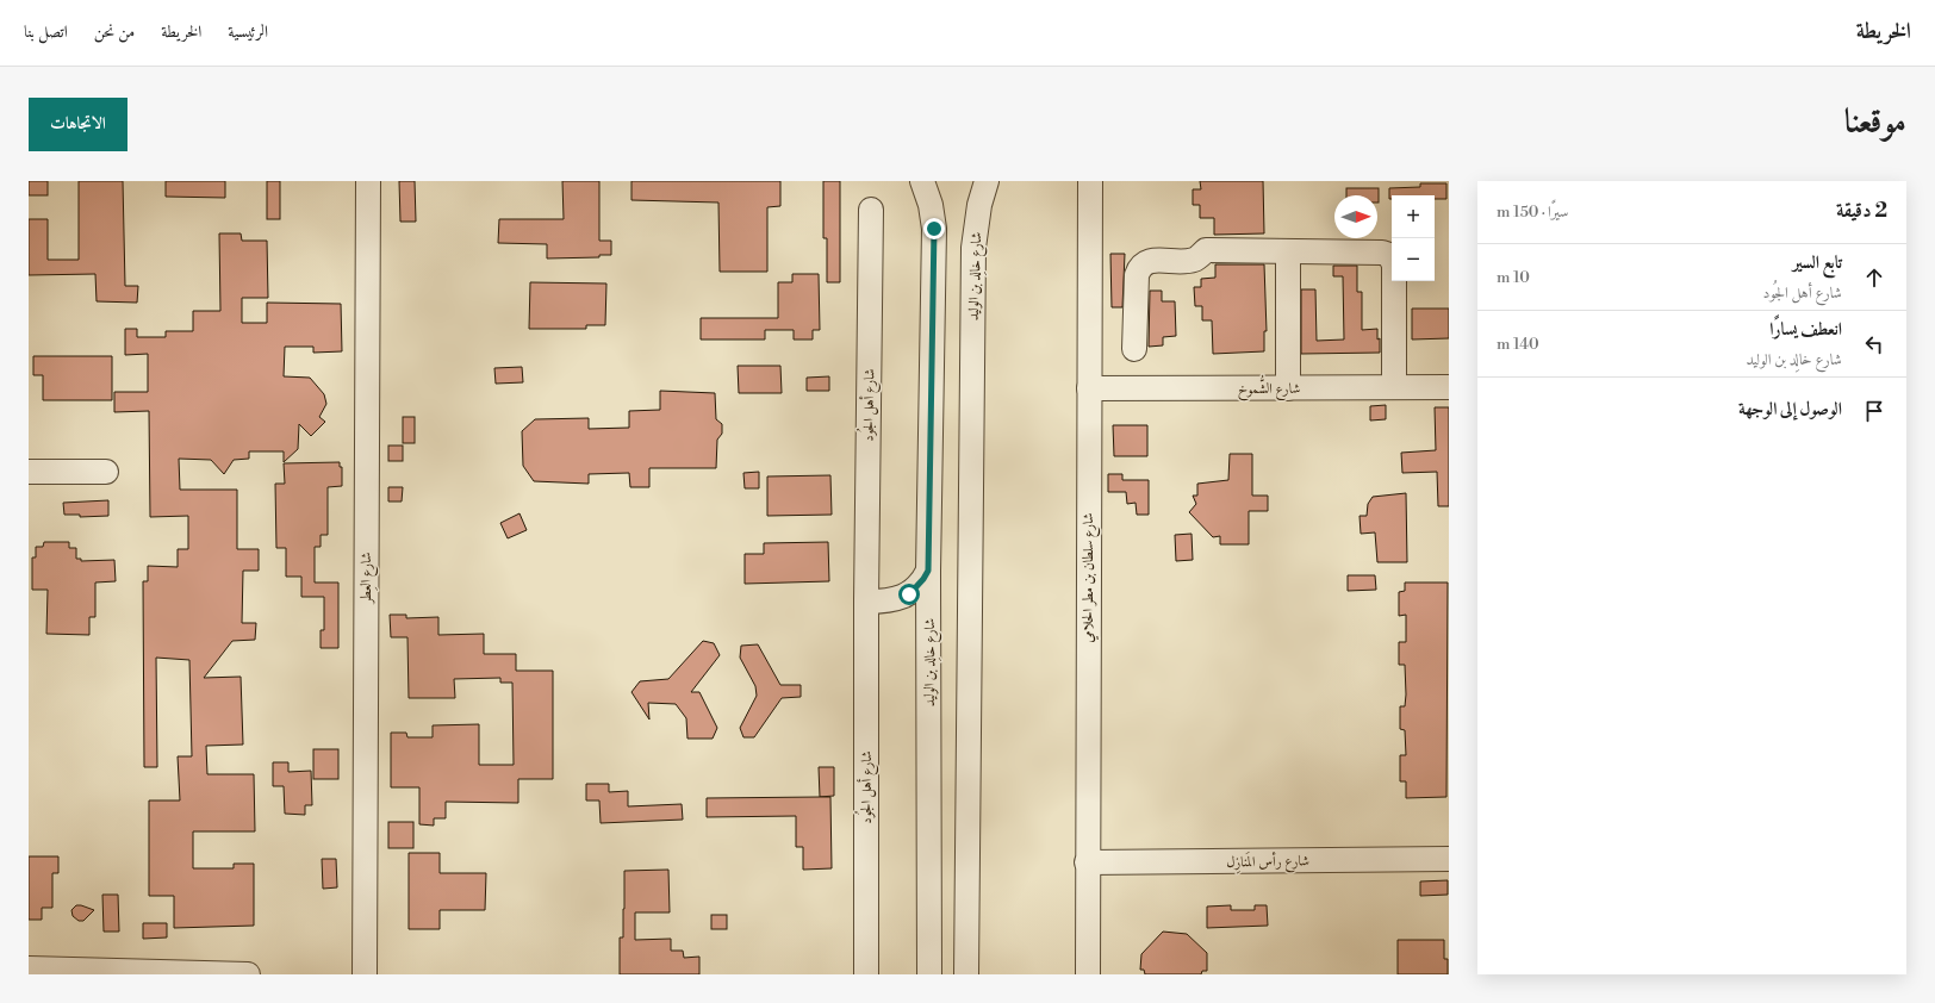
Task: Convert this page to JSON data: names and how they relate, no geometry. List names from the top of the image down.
{
  "streets": {
    "street": [
      "شارع خالِد بن الوليد",
      "شارع الشُّموخ",
      "شارع أهل الجُود",
      "شارع العِطر",
      "شارع سلطان بن مطر الحلامي",
      "شارع رأس المَنازِل"
    ]
  },
  "crossings": [
    ["شارع الشُّموخ", "شارع سلطان بن مطر الحلامي"],
    ["شارع سلطان بن مطر الحلامي", "شارع رأس المَنازِل"]
  ],
  "north": "right",
  "page": {
    "header": "الخريطة",
    "nav": [
      "الرئيسية",
      "الخريطة",
      "من نحن",
      "اتصل بنا"
    ],
    "title": "موقعنا",
    "buttons": "الاتجاهات",
    "heading": ["2 دقيقة", "سيرًا · 150 m"],
    "map_buttons": ["+", "−"],
    "list": [
      ["تابع السير", "شارع أهل الجُود", "10 m"],
      ["انعطف يسارًا", "شارع خالِد بن الوليد", "140 m"],
      "الوصول إلى الوجهة"
    ]
  }
}
